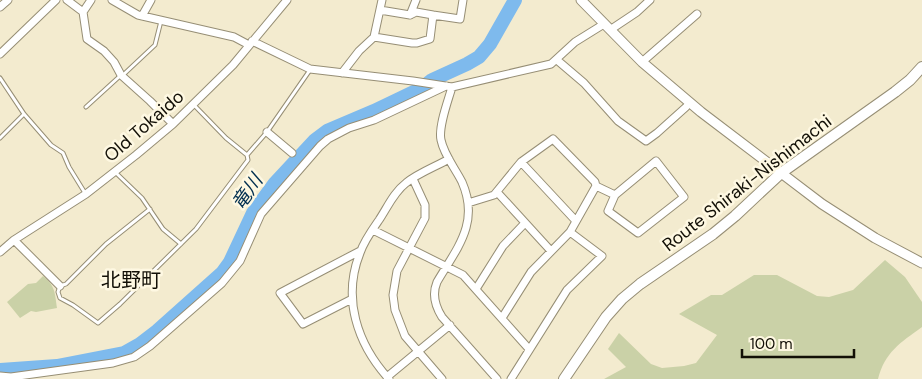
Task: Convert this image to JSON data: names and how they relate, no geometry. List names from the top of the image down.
{
  "streets": {
    "main road": ["Route Shiraki-Nishimachi"],
    "street": ["Old Tokaido"]
  },
  "districts": ["北野町"],
  "water": ["竜川"],
  "scale_bar": "100 m"
}
